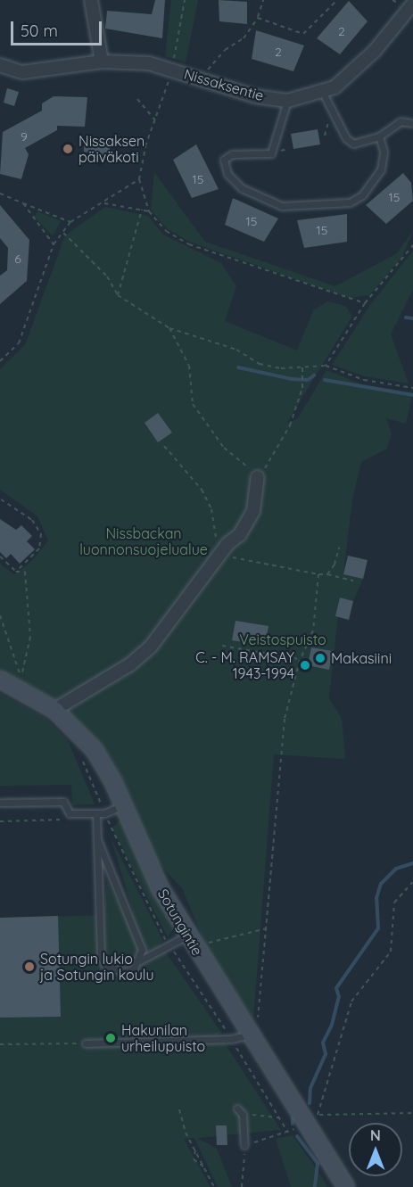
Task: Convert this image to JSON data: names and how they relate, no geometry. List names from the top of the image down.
{
  "streets": {
    "street": ["Nissaksentie", "Sotungintie"]
  },
  "parks": ["Nissbackan luonnonsuojelualue", "Veistospuisto"],
  "places": [
    "Nissaksen päiväkoti",
    "Makasiini",
    "C. - M. RAMSAY 1943-1994",
    "Sotungin lukio ja Sotungin koulu",
    "Hakunilan urheilupuisto"
  ],
  "house_numbers": [
    "2",
    "2",
    "9",
    "15",
    "15",
    "15",
    "15",
    "6"
  ],
  "scale_bar": "50 m",
  "north": "top"
}
